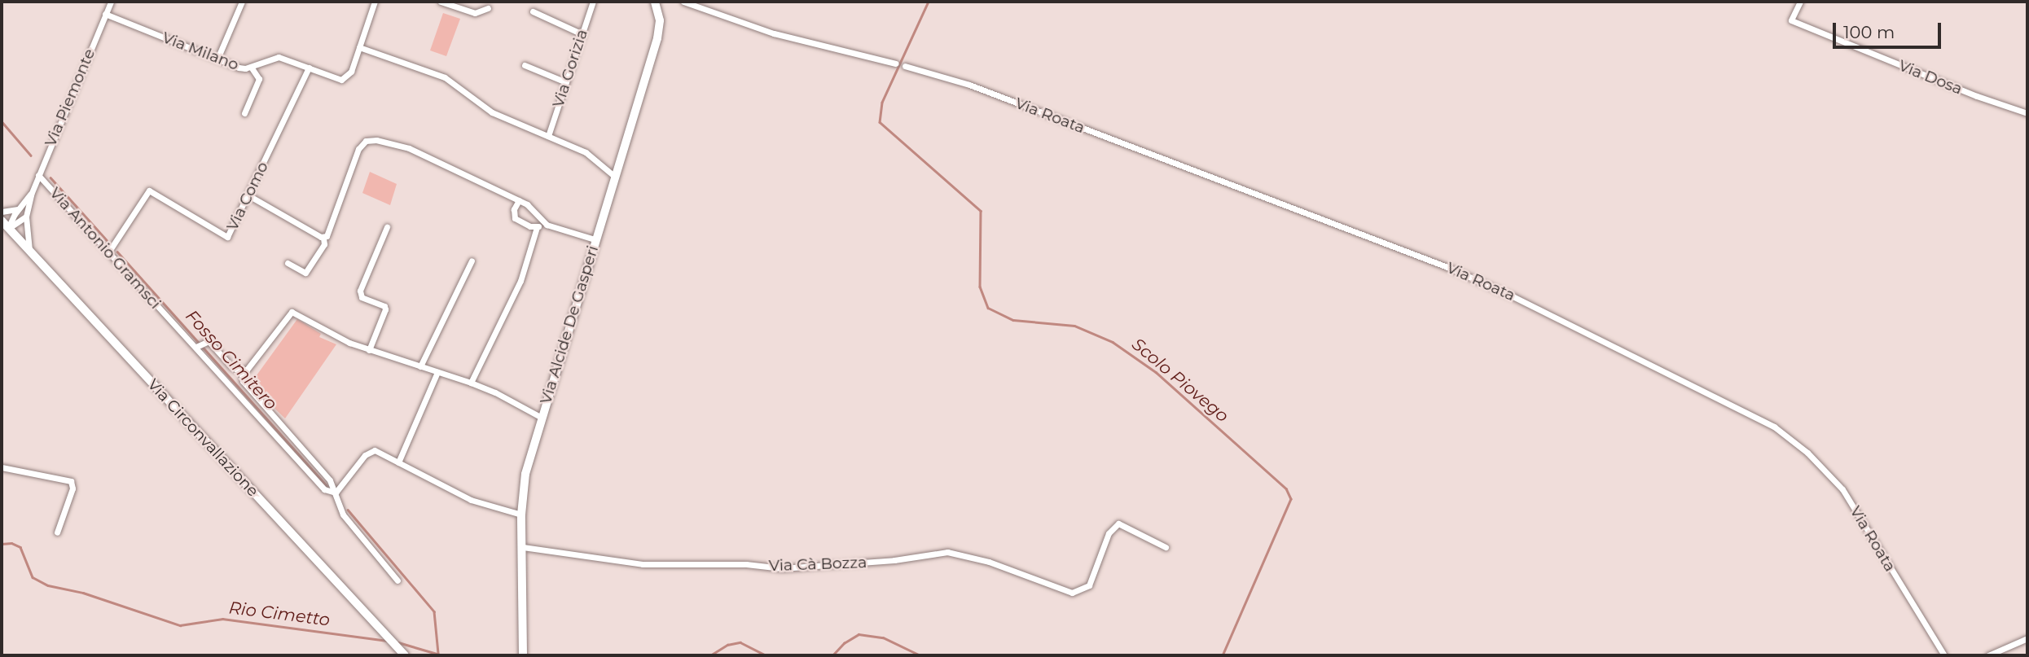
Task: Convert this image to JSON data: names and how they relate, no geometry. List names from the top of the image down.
{
  "streets": {
    "main road": ["Via Circonvallazione"],
    "street": [
      "Via Milano",
      "Via Gorizia",
      "Via Dosa",
      "Via Piemonte",
      "Via Roata",
      "Via Como",
      "Via Antonio Gramsci",
      "Via Alcide De Gasperi",
      "Via Cà Bozza"
    ]
  },
  "crossings": [
    ["Via Milano", "Via Piemonte"],
    ["Via Milano", "Via Como"],
    ["Via Piemonte", "Via Antonio Gramsci"],
    ["Via Piemonte", "Via Circonvallazione"],
    ["Via Como", "Via Antonio Gramsci"],
    ["Via Alcide De Gasperi", "Via Cà Bozza"]
  ],
  "water": ["Fosso Cimitero", "Scolo Piovego", "Rio Cimetto"],
  "scale_bar": "100 m"
}
